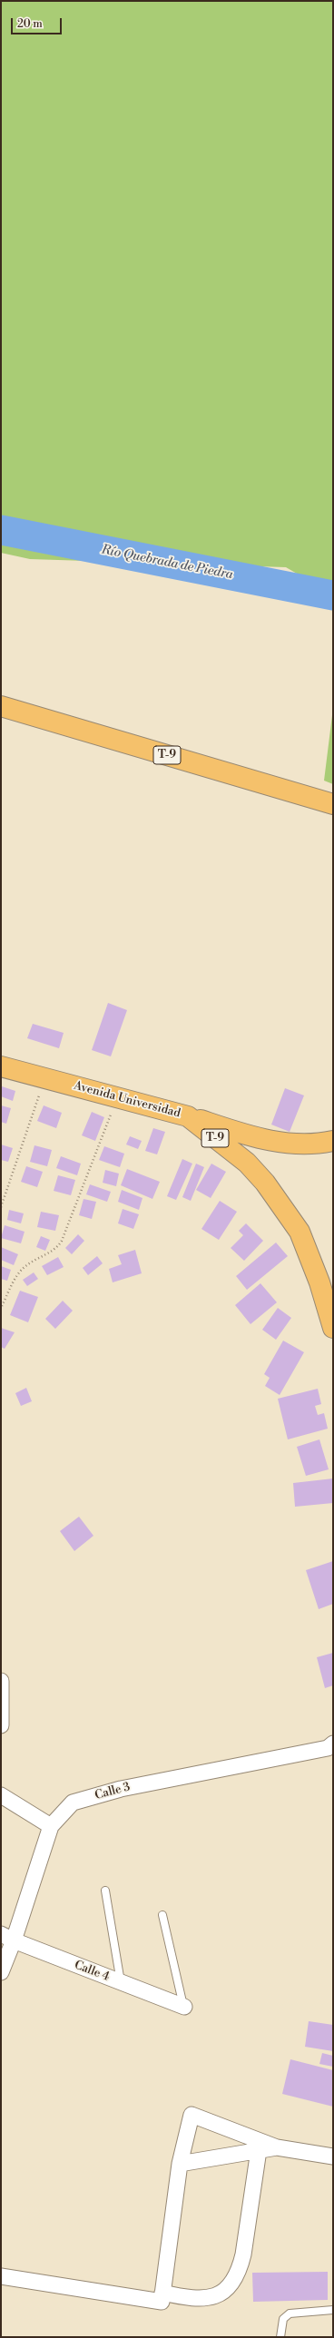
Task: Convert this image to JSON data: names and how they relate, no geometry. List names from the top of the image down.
{
  "streets": {
    "highway": ["T-9", "Avenida Universidad"],
    "street": ["Calle 3", "Calle 4"]
  },
  "crossings": [
    ["T-9", "Avenida Universidad"],
    ["Calle 3", "Calle 4"]
  ],
  "water": ["Río Quebrada de Piedra"],
  "scale_bar": "20 m"
}
